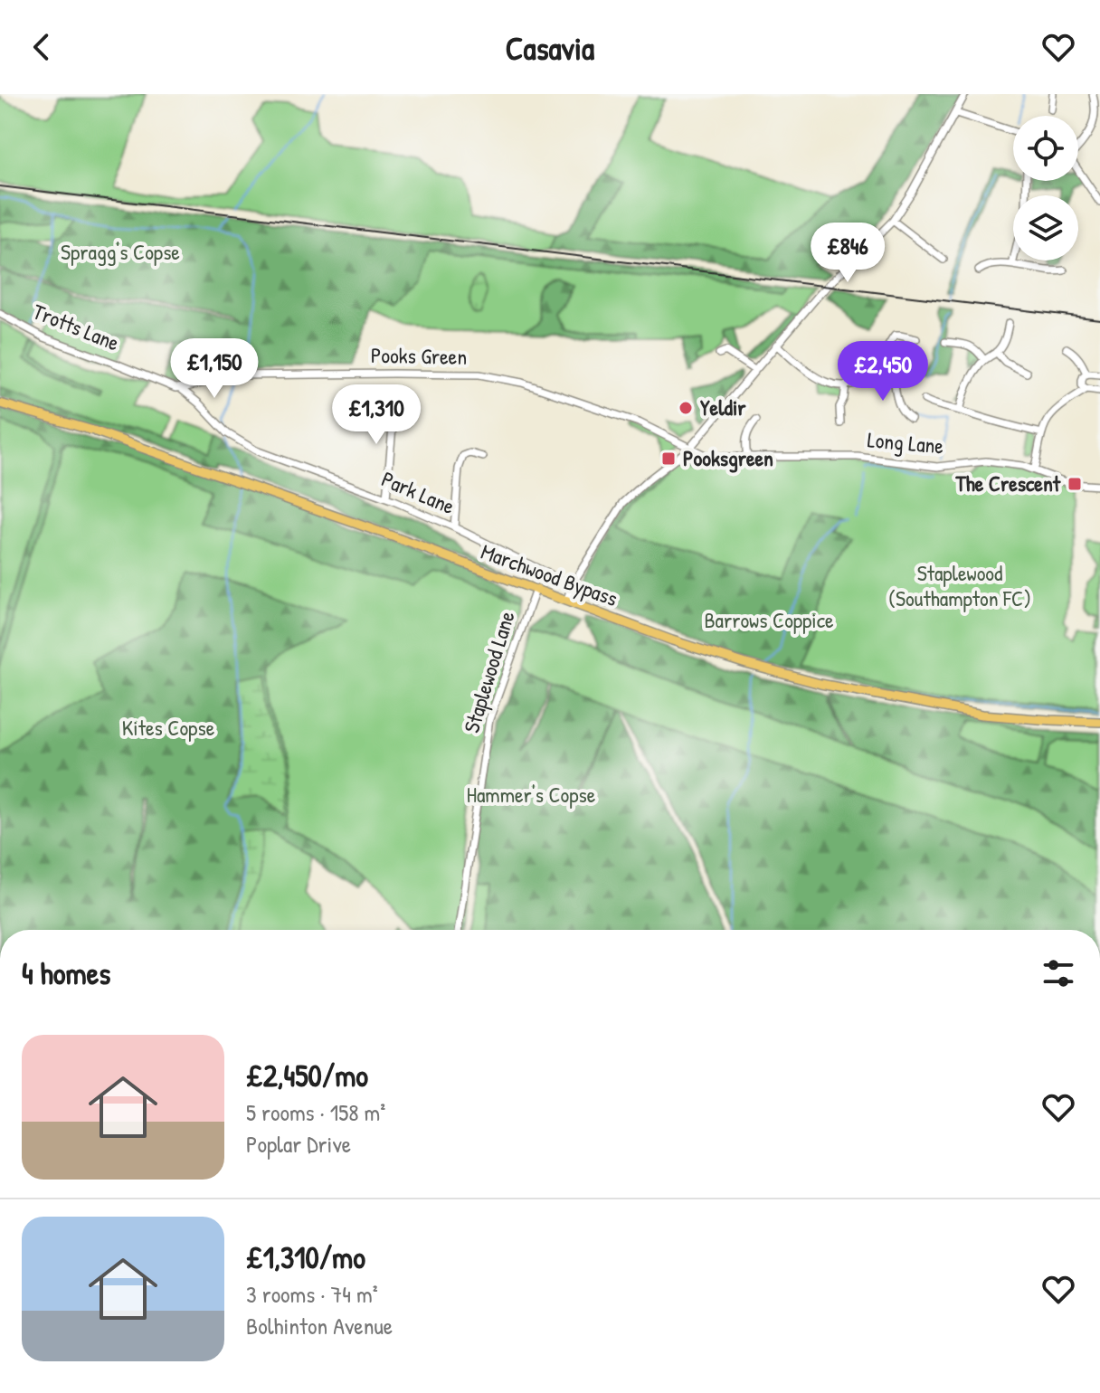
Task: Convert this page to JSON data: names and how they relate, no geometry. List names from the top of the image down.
{
  "streets": {
    "main road": ["Marchwood Bypass"],
    "street": [
      "Trotts Lane",
      "Pooks Green",
      "Long Lane",
      "Park Lane",
      "Staplewood Lane"
    ]
  },
  "crossings": [
    ["Trotts Lane", "Pooks Green"],
    ["Trotts Lane", "Park Lane"],
    ["Pooks Green", "Long Lane"],
    ["Pooks Green", "Park Lane"],
    ["Marchwood Bypass", "Staplewood Lane"]
  ],
  "parks": [
    "Spragg's Copse",
    "Staplewood (Southampton FC)",
    "Barrows Coppice",
    "Kites Copse",
    "Hammer's Copse"
  ],
  "places": {
    "other": ["Yeldir"],
    "transit": ["Pooksgreen", "The Crescent"]
  },
  "page": {
    "header": "Casavia",
    "price": [
      "£846",
      "£1,150",
      "£2,450",
      "£1,310"
    ],
    "heading": "4 homes",
    "list": [
      {
        "name": "£2,450/mo",
        "note": "5 rooms · 158 m² · Poplar Drive"
      },
      {
        "name": "£1,310/mo",
        "note": "3 rooms · 74 m² · Bolhinton Avenue"
      }
    ]
  }
}
